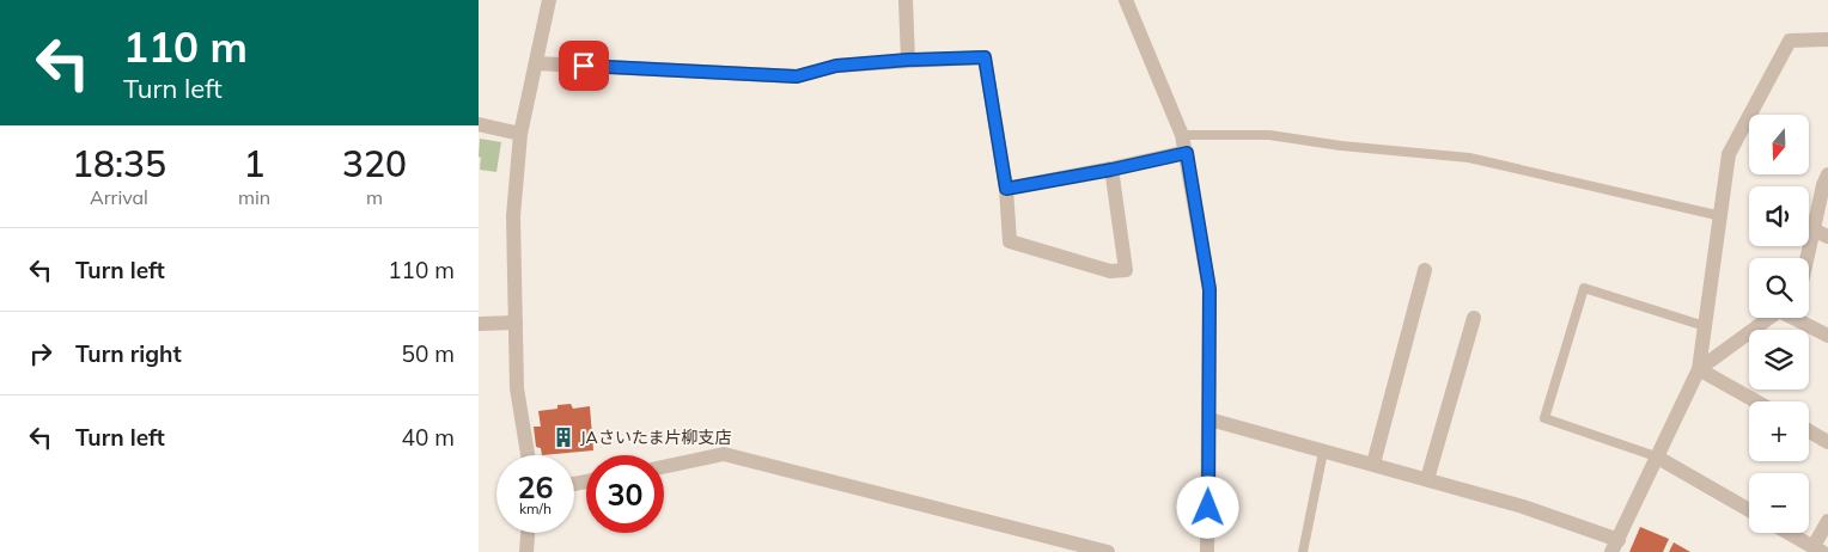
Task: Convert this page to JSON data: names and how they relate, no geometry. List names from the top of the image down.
{
  "places": {
    "building": ["JAさいたま片柳支店"]
  },
  "north": "bottom",
  "page": {
    "turn": ["110 m", "Turn left"],
    "map_buttons": ["+", "−"],
    "eta": [
      "18:35",
      "Arrival",
      "1",
      "min",
      "320",
      "m"
    ],
    "list": [
      {
        "name": "Turn left",
        "value": "110 m"
      },
      {
        "name": "Turn right",
        "value": "50 m"
      },
      {
        "name": "Turn left",
        "value": "40 m"
      }
    ],
    "speed": "26 km/h",
    "limit": "30"
  }
}
